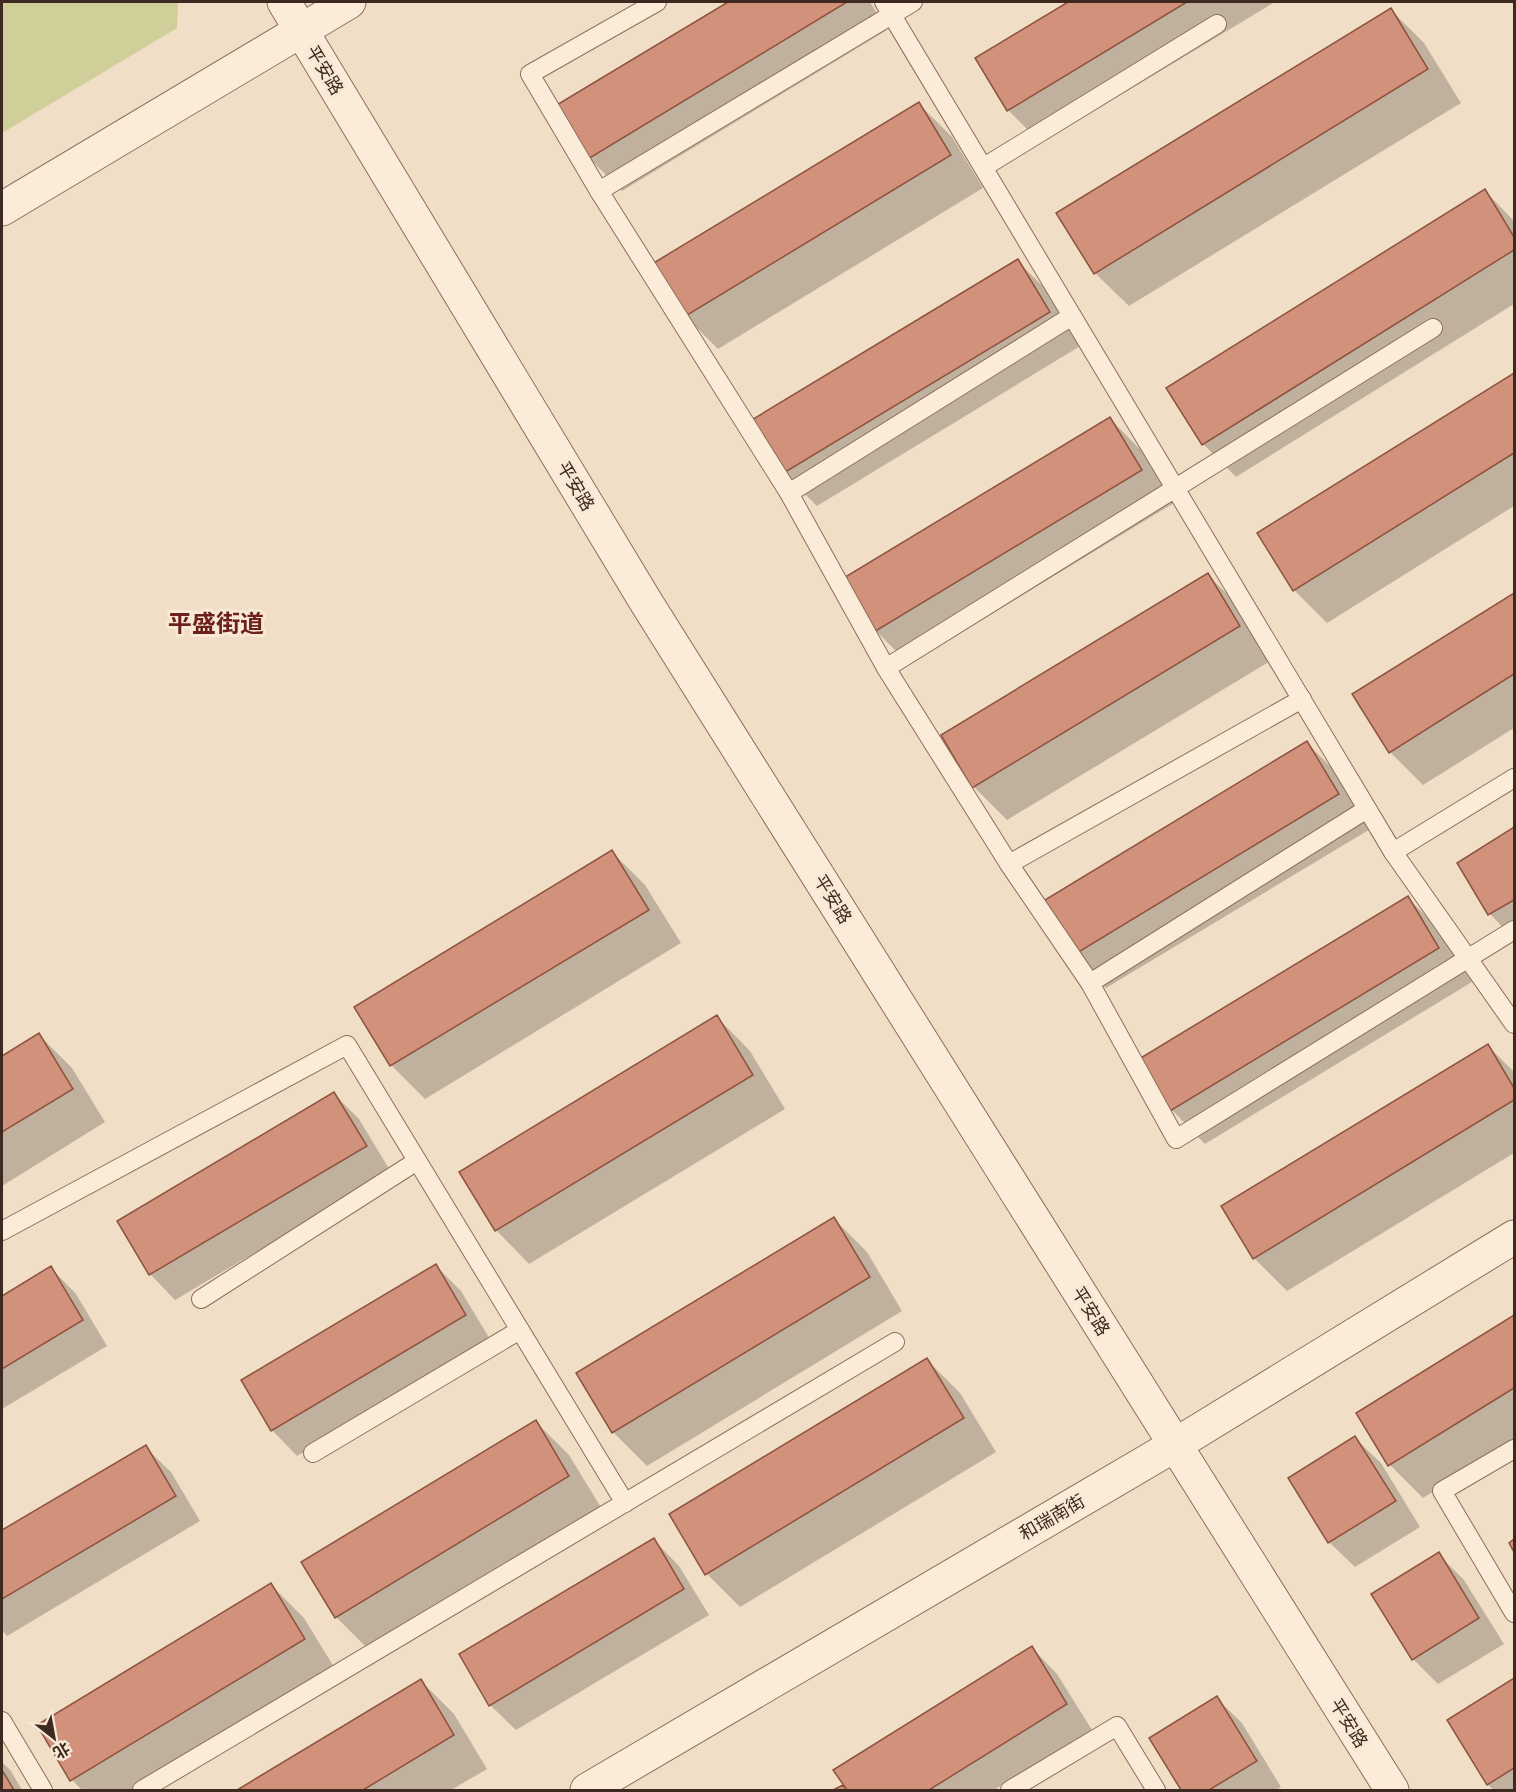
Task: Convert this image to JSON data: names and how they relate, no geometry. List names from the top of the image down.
{
  "streets": {
    "street": ["平安路", "和瑞南街"]
  },
  "crossings": [
    ["平安路", "和瑞南街"]
  ],
  "districts": ["平盛街道"],
  "north": "bottom right"
}
